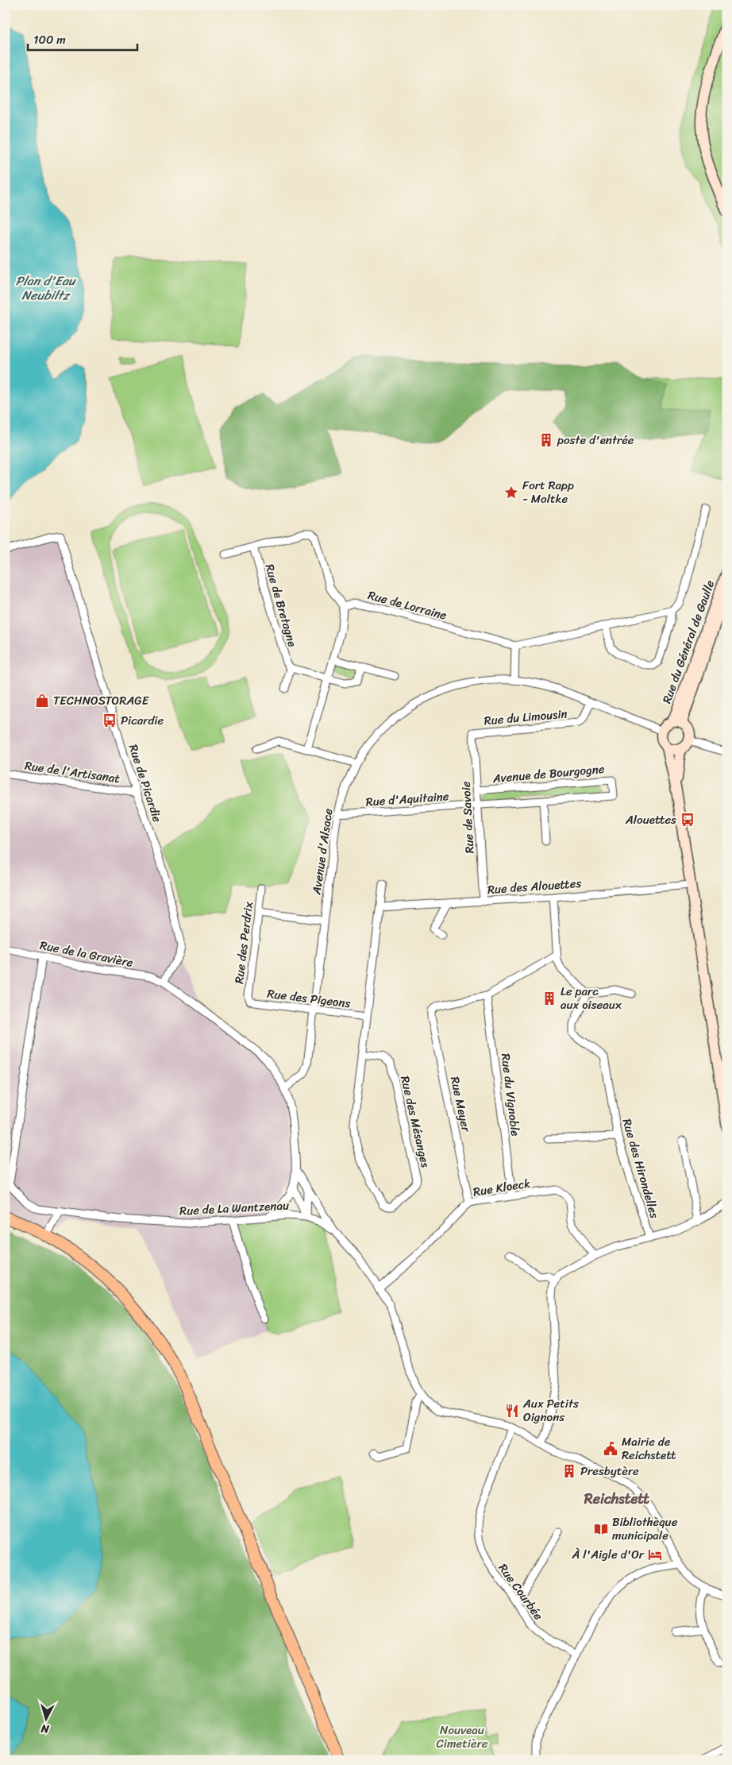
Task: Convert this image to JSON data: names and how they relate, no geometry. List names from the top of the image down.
{
  "streets": {
    "main road": ["Rue du Général de Gaulle"],
    "street": [
      "Rue de Bretagne",
      "Rue de Lorraine",
      "Rue du Limousin",
      "Rue de l'Artisanat",
      "Avenue de Bourgogne",
      "Rue de Picardie",
      "Rue d'Aquitaine",
      "Rue de Savoie",
      "Avenue d'Alsace",
      "Rue des Alouettes",
      "Rue des Perdrix",
      "Rue de la Gravière",
      "Rue des Pigeons",
      "Rue du Vignoble",
      "Rue Meyer",
      "Rue des Mésanges",
      "Rue des Hirondelles",
      "Rue Kloeck",
      "Rue de La Wantzenau",
      "Rue Courbée"
    ]
  },
  "crossings": [
    ["Rue du Général de Gaulle", "Avenue d'Alsace"],
    ["Rue du Limousin", "Rue de Savoie"],
    ["Rue du Limousin", "Avenue d'Alsace"],
    ["Rue de l'Artisanat", "Rue de Picardie"],
    ["Avenue de Bourgogne", "Rue d'Aquitaine"],
    ["Avenue de Bourgogne", "Rue de Savoie"],
    ["Rue de Picardie", "Rue de la Gravière"],
    ["Rue d'Aquitaine", "Rue de Savoie"],
    ["Rue d'Aquitaine", "Avenue d'Alsace"],
    ["Rue de Savoie", "Rue des Alouettes"],
    ["Avenue d'Alsace", "Rue de la Gravière"],
    ["Avenue d'Alsace", "Rue des Pigeons"],
    ["Rue des Alouettes", "Rue des Mésanges"],
    ["Rue des Perdrix", "Rue des Pigeons"],
    ["Rue des Pigeons", "Rue des Mésanges"],
    ["Rue du Vignoble", "Rue Meyer"],
    ["Rue du Vignoble", "Rue Kloeck"],
    ["Rue Meyer", "Rue Kloeck"],
    ["Rue Kloeck", "Rue de La Wantzenau"],
    ["Rue de La Wantzenau", "Rue Courbée"]
  ],
  "districts": ["Reichstett"],
  "water": ["Plan d'Eau Neubiltz"],
  "parks": ["Nouveau Cimetière"],
  "places": {
    "building": ["poste d'entrée", "Le parc aux oiseaux", "Presbytère"],
    "place": ["Fort Rapp - Moltke"],
    "shop": ["TECHNOSTORAGE"],
    "bus stop": ["Picardie", "Alouettes"],
    "restaurant": ["Aux Petits Oignons"],
    "public building": ["Mairie de Reichstett"],
    "library": ["Bibliothèque municipale"],
    "hotel": ["À l'Aigle d'Or"]
  },
  "scale_bar": "100 m",
  "north": "bottom"
}
